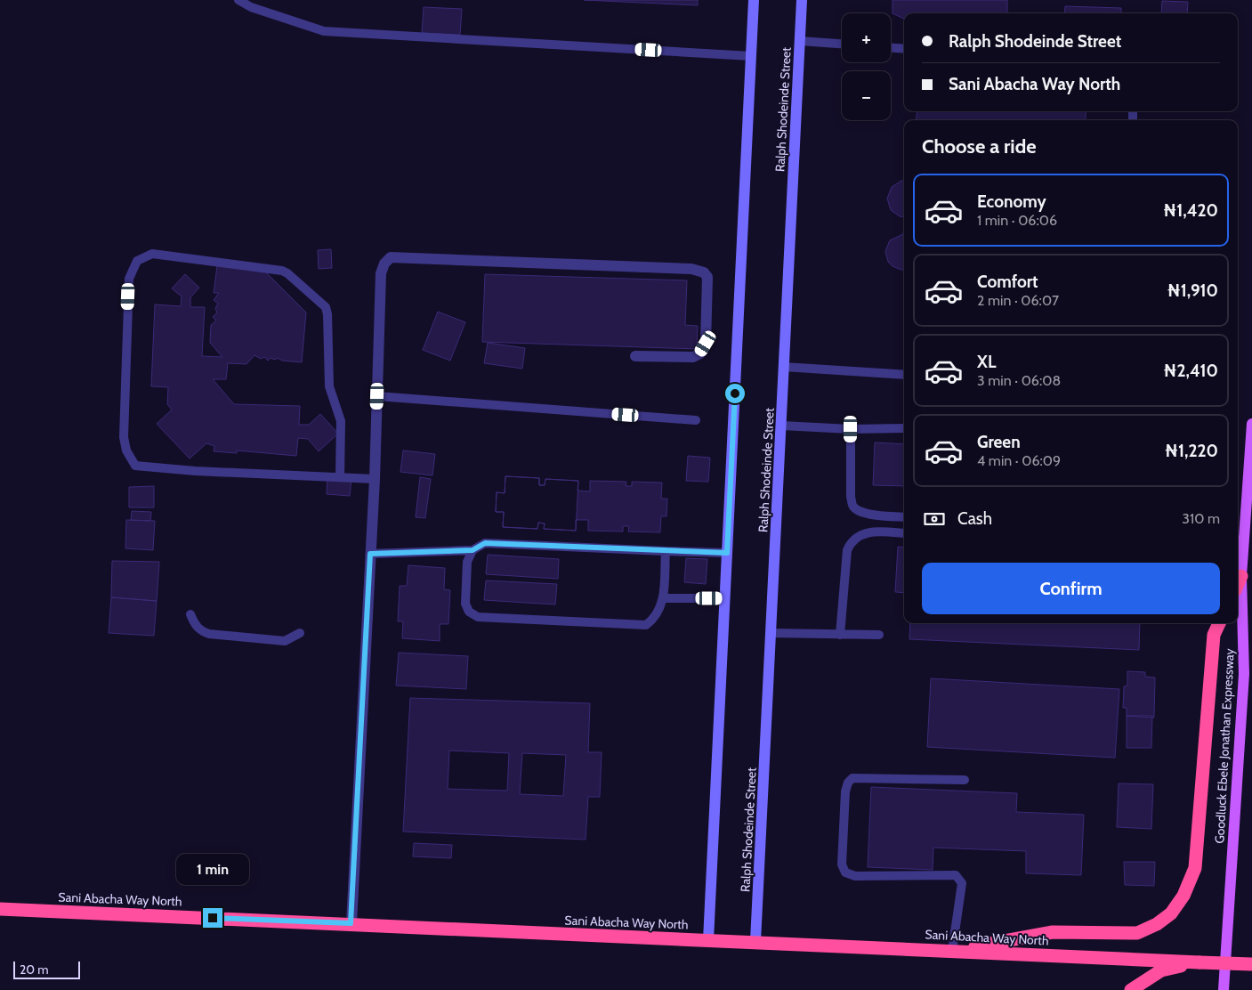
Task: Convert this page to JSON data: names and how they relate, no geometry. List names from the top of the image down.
{
  "streets": {
    "highway": ["Sani Abacha Way North"],
    "main road": ["Goodluck Ebele Jonathan Expressway"],
    "street": ["Ralph Shodeinde Street"]
  },
  "crossings": [
    ["Ralph Shodeinde Street", "Sani Abacha Way North"]
  ],
  "scale_bar": "20 m",
  "page": {
    "map_buttons": ["+", "−"],
    "banner": ["Ralph Shodeinde Street", "Sani Abacha Way North"],
    "heading": "Choose a ride",
    "list": [
      {
        "name": "Economy",
        "note": "1 min · 06:06",
        "value": "₦1,420"
      },
      {
        "name": "Comfort",
        "note": "2 min · 06:07",
        "value": "₦1,910"
      },
      {
        "name": "XL",
        "note": "3 min · 06:08",
        "value": "₦2,410"
      },
      {
        "name": "Green",
        "note": "4 min · 06:09",
        "value": "₦1,220"
      }
    ],
    "pay": ["Cash", "310 m"],
    "buttons": "Confirm",
    "bubble": "1 min",
    "scale": "20 m"
  }
}
